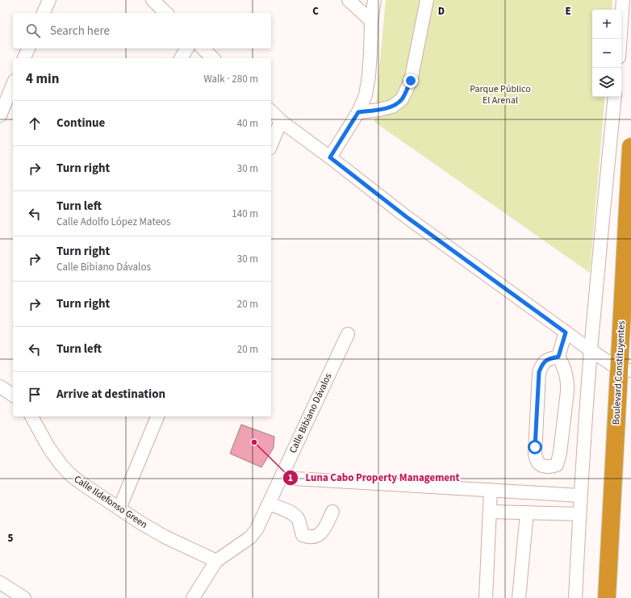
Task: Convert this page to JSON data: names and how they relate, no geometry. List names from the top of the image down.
{
  "streets": {
    "highway": ["Boulevard Constituyentes"],
    "street": ["Calle Bibiano Dávalos", "Calle Ildefonso Green"]
  },
  "crossings": [
    ["Calle Bibiano Dávalos", "Calle Ildefonso Green"]
  ],
  "parks": ["Parque Público El Arenal"],
  "places": ["Luna Cabo Property Management"],
  "page": {
    "map_buttons": ["+", "−"],
    "search": "Search here",
    "heading": ["4 min", "Walk · 280 m"],
    "list": [
      ["Continue", "40 m"],
      ["Turn right", "30 m"],
      ["Turn left", "Calle Adolfo López Mateos", "140 m"],
      ["Turn right", "Calle Bibiano Dávalos", "30 m"],
      ["Turn right", "20 m"],
      ["Turn left", "20 m"],
      "Arrive at destination"
    ]
  },
  "grid": {
    "columns": ["C", "D", "E"],
    "rows": ["5"]
  }
}
